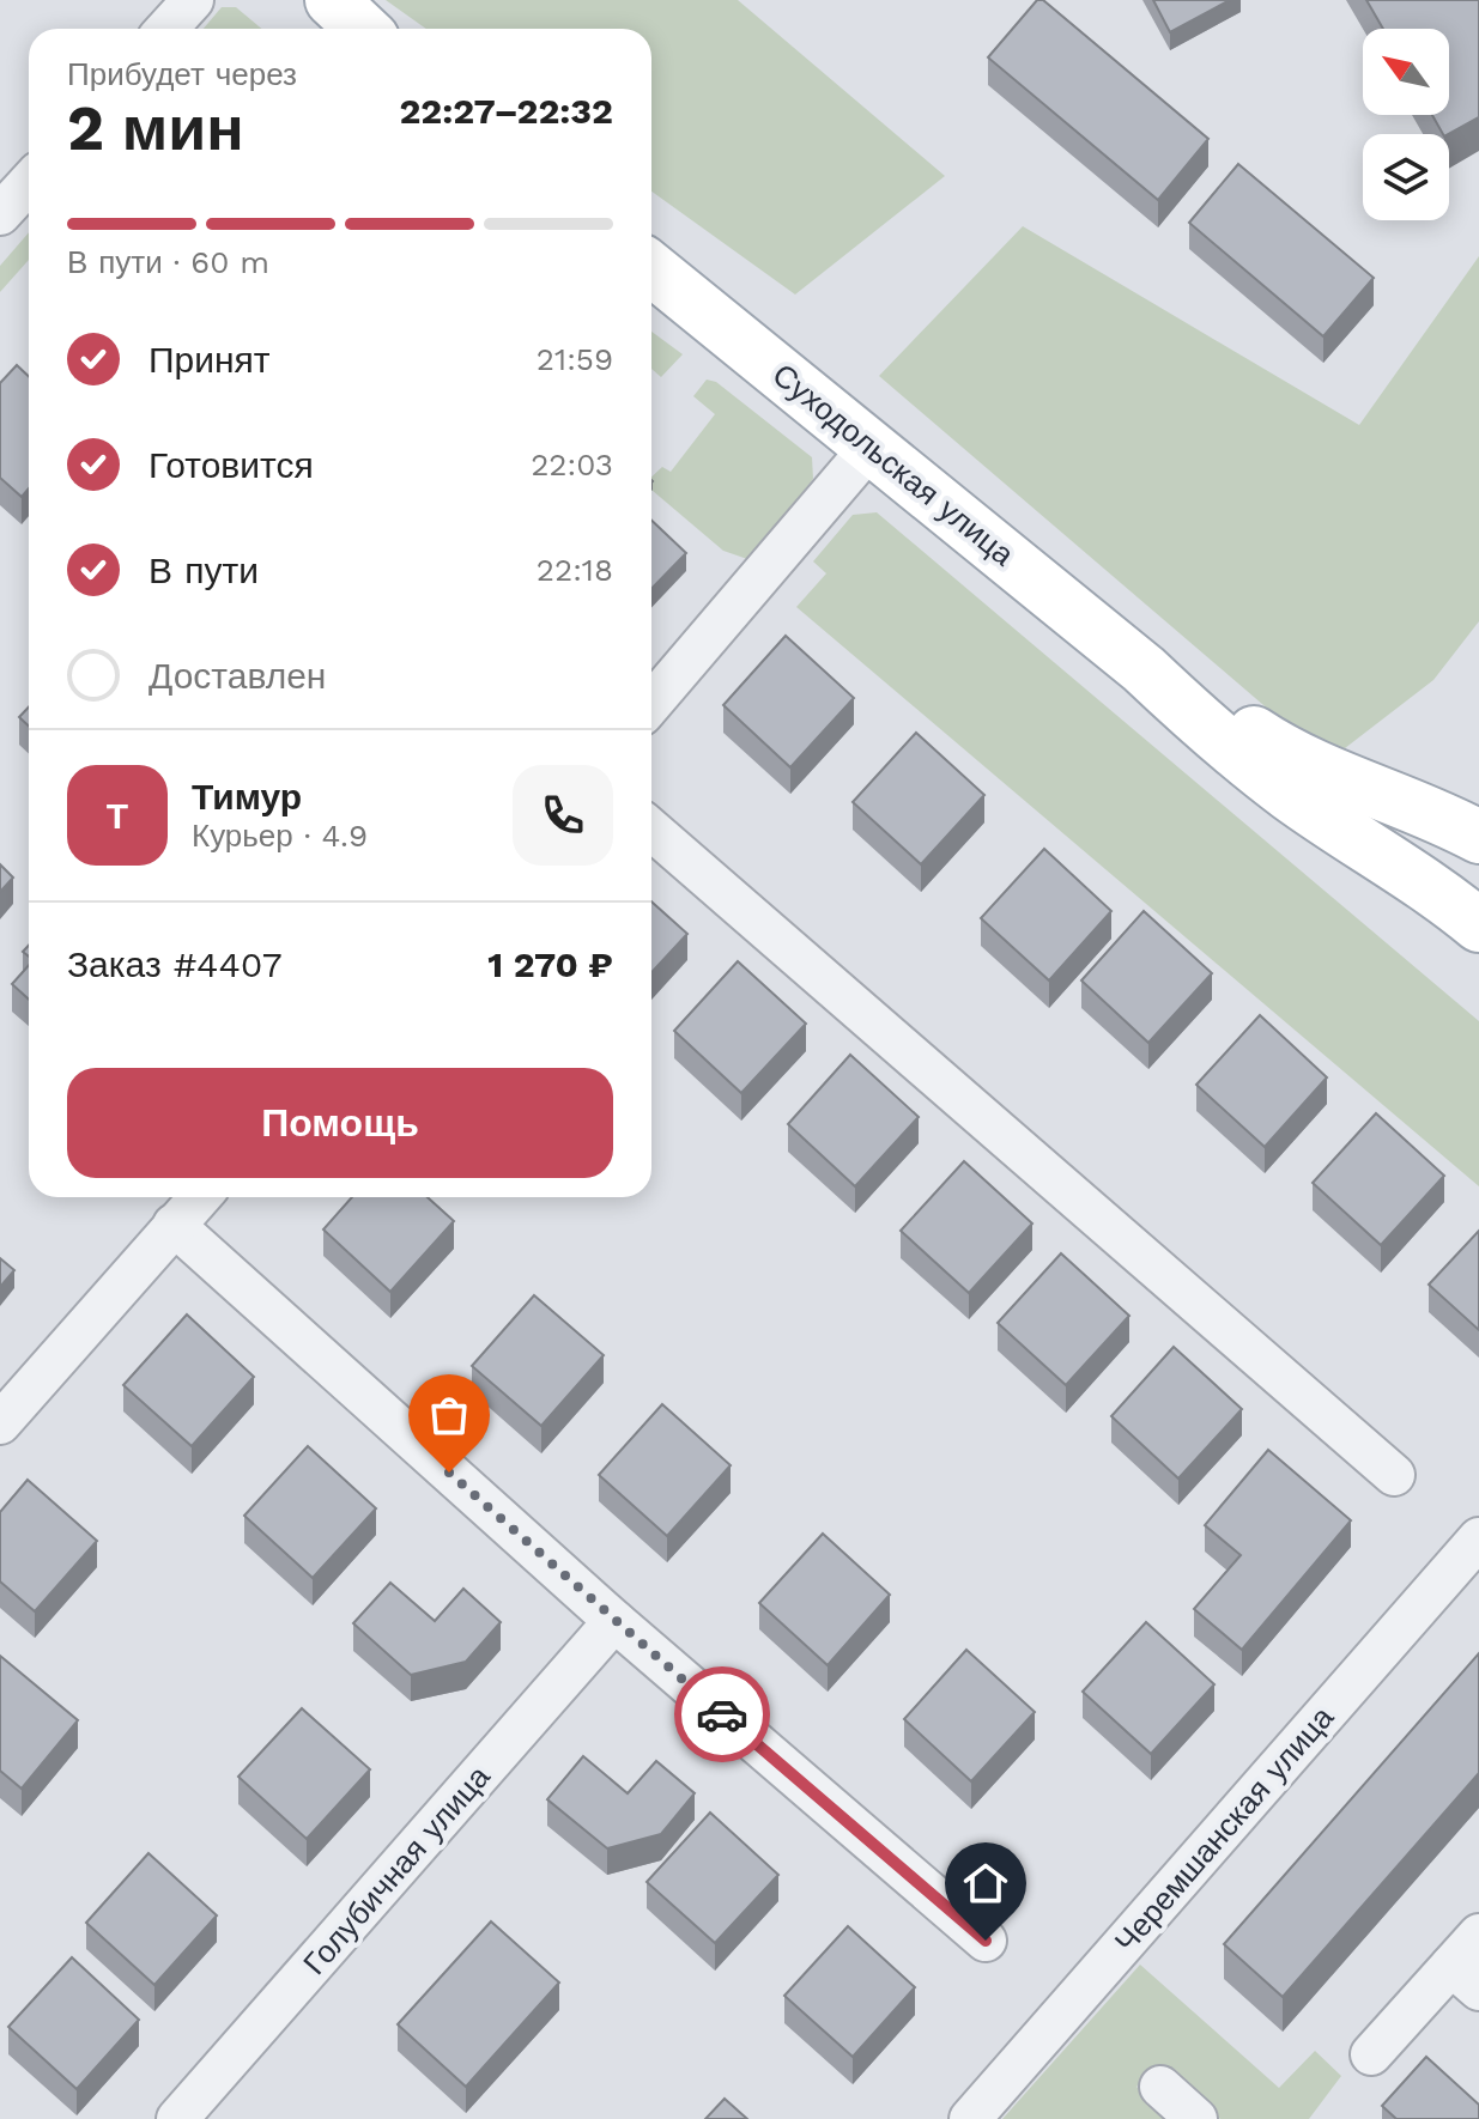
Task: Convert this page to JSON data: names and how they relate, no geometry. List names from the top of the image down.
{
  "streets": {
    "main road": ["Суходольская улица"],
    "street": ["Черемшанская улица", "Голубичная улица"]
  },
  "north": "top left",
  "page": {
    "heading": ["2 мин", "Прибудет через", "22:27–22:32"],
    "panel": [
      "Тимур",
      "Курьер · 4.9",
      "Заказ #4407",
      "1 270 ₽"
    ],
    "bar": "В пути · 60 m",
    "list": [
      ["Принят", "21:59"],
      ["Готовится", "22:03"],
      ["В пути", "22:18"],
      "Доставлен"
    ],
    "round": "Т",
    "buttons": "Помощь"
  }
}
